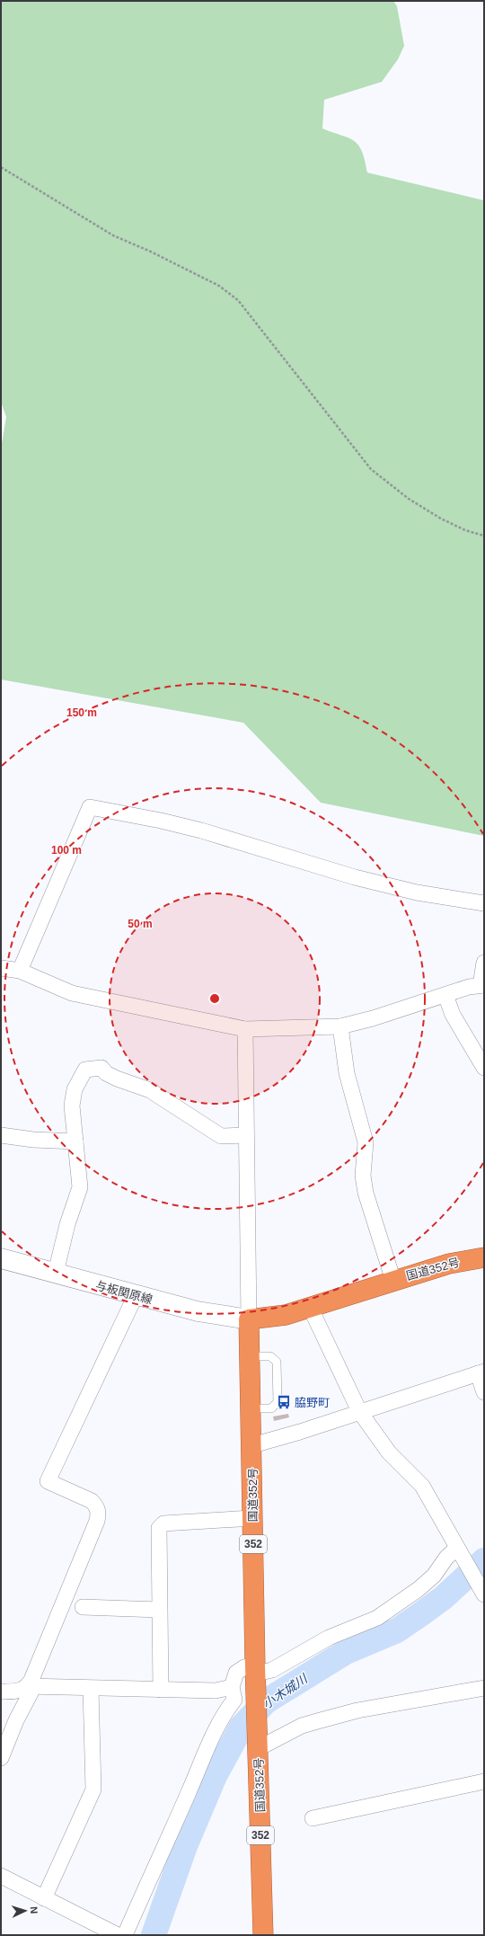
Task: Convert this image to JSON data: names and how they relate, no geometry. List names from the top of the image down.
{
  "streets": {
    "highway": ["国道352号", "352"],
    "main road": ["与板関原線"]
  },
  "crossings": [
    ["国道352号", "与板関原線"]
  ],
  "water": ["小木城川"],
  "places": {
    "bus stop": ["脇野町"]
  },
  "north": "right",
  "rings": ["150 m", "100 m", "50 m"]
}
